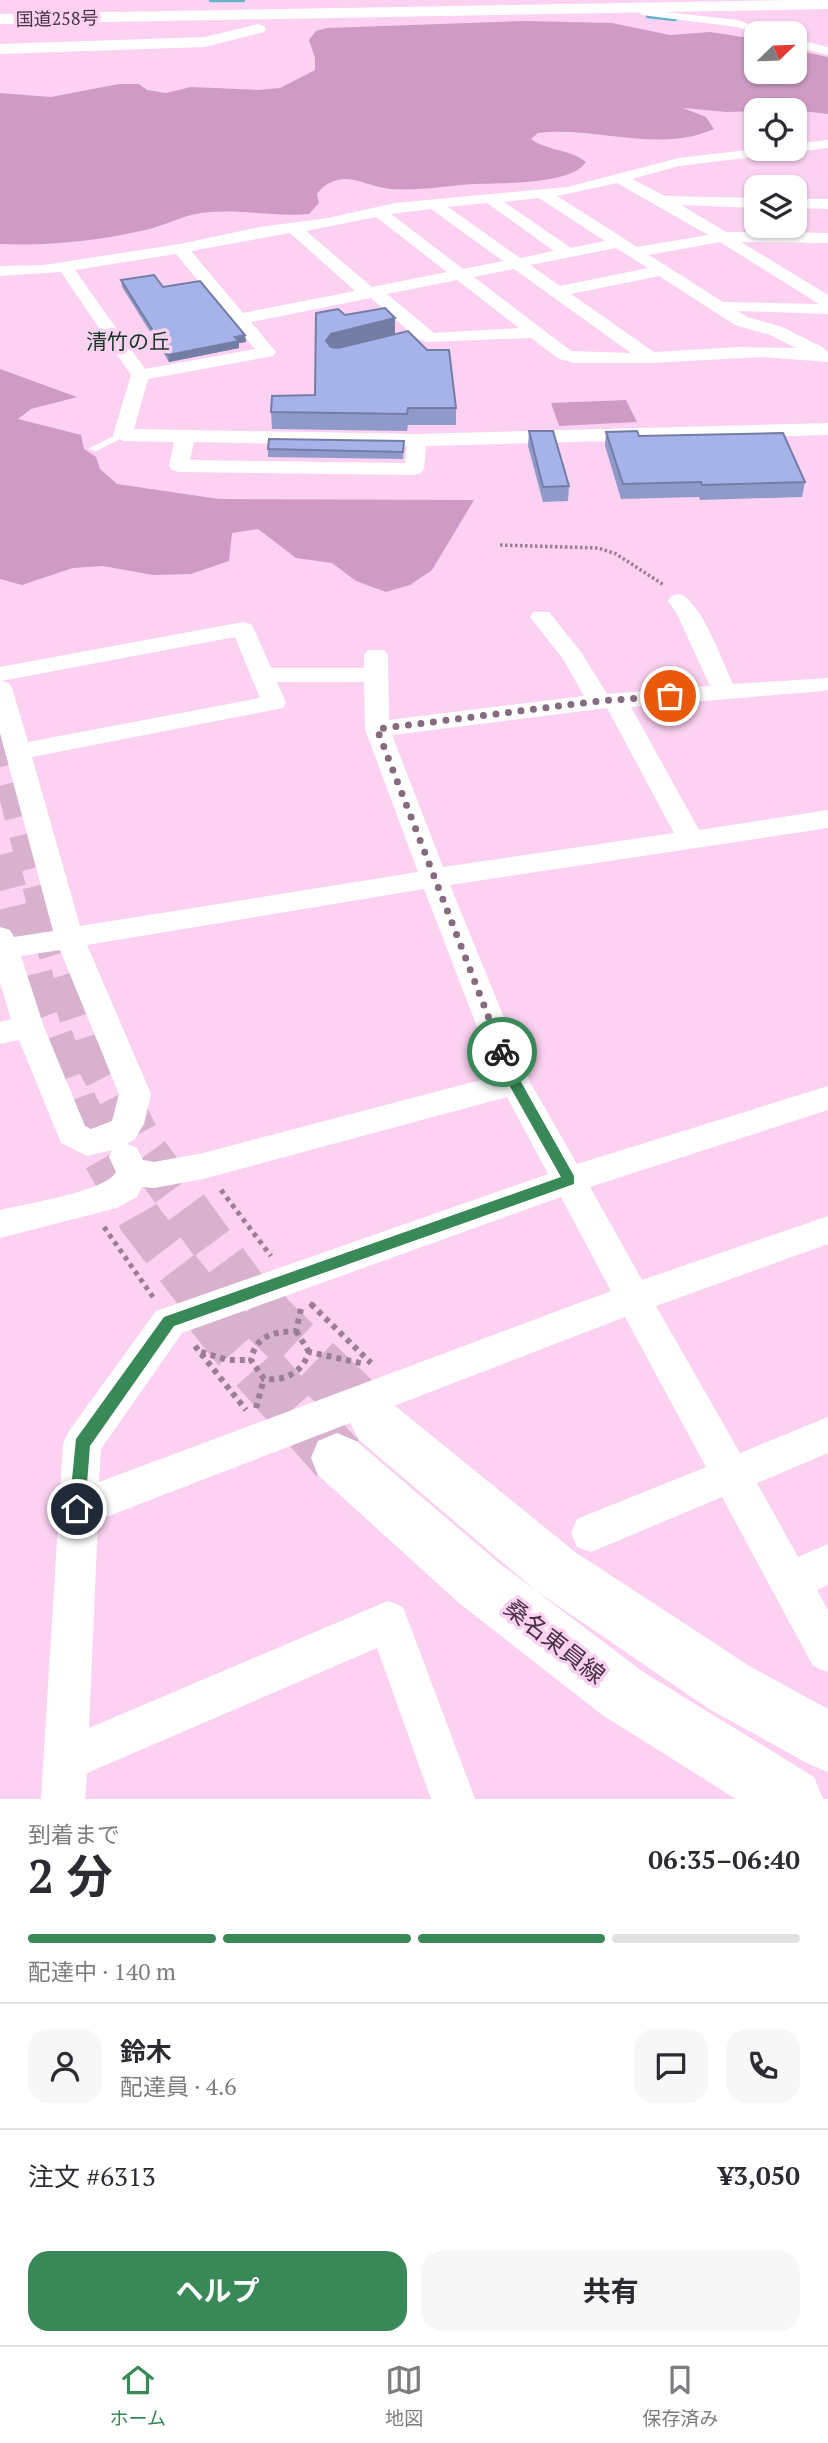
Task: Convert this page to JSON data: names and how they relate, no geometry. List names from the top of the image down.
{
  "streets": {
    "main road": ["国道258号", "桑名東員線"]
  },
  "districts": ["清竹の丘"],
  "north": "top right",
  "page": {
    "heading": ["2 分", "到着まで", "06:35–06:40"],
    "panel": [
      "鈴木",
      "配達員 · 4.6",
      "注文 #6313",
      "¥3,050"
    ],
    "bar": "配達中 · 140 m",
    "buttons": ["ヘルプ", "共有"],
    "tabs": ["ホーム", "地図", "保存済み"]
  }
}
